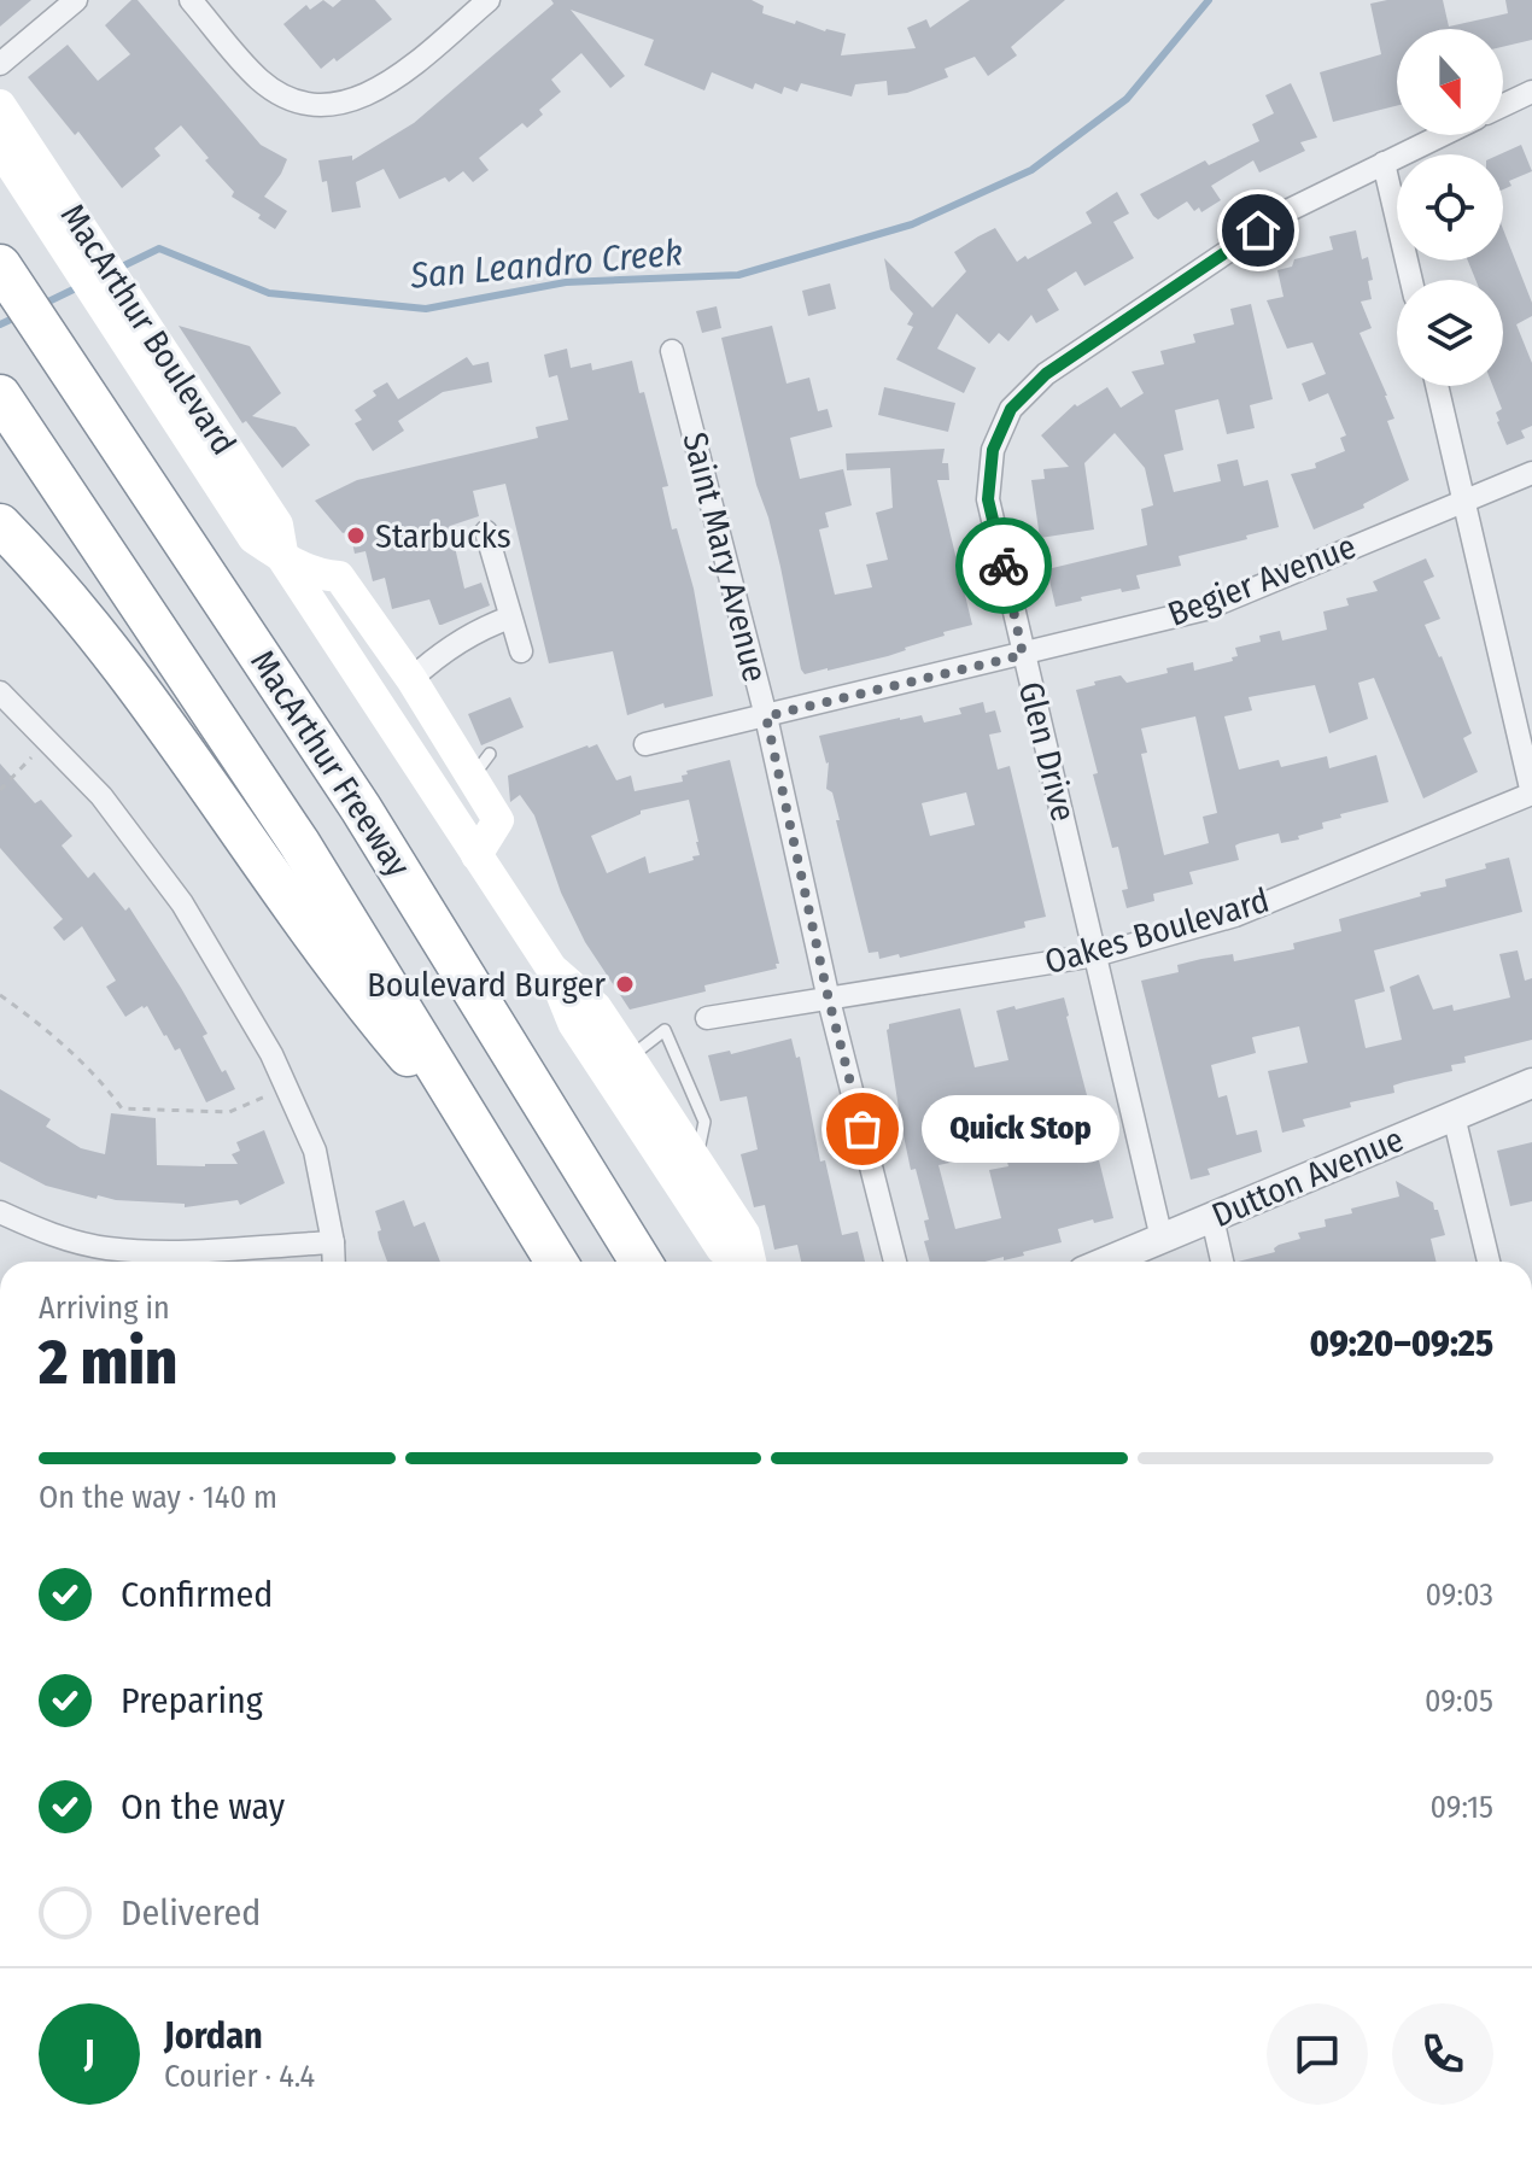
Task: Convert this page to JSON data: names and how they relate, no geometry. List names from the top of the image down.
{
  "streets": {
    "highway": ["MacArthur Freeway"],
    "main road": ["MacArthur Boulevard"],
    "street": [
      "Saint Mary Avenue",
      "Begier Avenue",
      "Glen Drive",
      "Oakes Boulevard",
      "Dutton Avenue"
    ]
  },
  "crossings": [
    ["Saint Mary Avenue", "Begier Avenue"],
    ["Saint Mary Avenue", "Oakes Boulevard"],
    ["Begier Avenue", "Glen Drive"],
    ["Glen Drive", "Oakes Boulevard"],
    ["Glen Drive", "Dutton Avenue"]
  ],
  "water": ["San Leandro Creek"],
  "places": ["Starbucks", "Boulevard Burger", "Quick Stop"],
  "north": "bottom",
  "page": {
    "bubble": "Quick Stop",
    "heading": ["2 min", "Arriving in", "09:20–09:25"],
    "panel": ["Jordan", "Courier · 4.4"],
    "bar": "On the way · 140 m",
    "list": [
      ["Confirmed", "09:03"],
      ["Preparing", "09:05"],
      ["On the way", "09:15"],
      "Delivered"
    ],
    "round": "J"
  }
}
